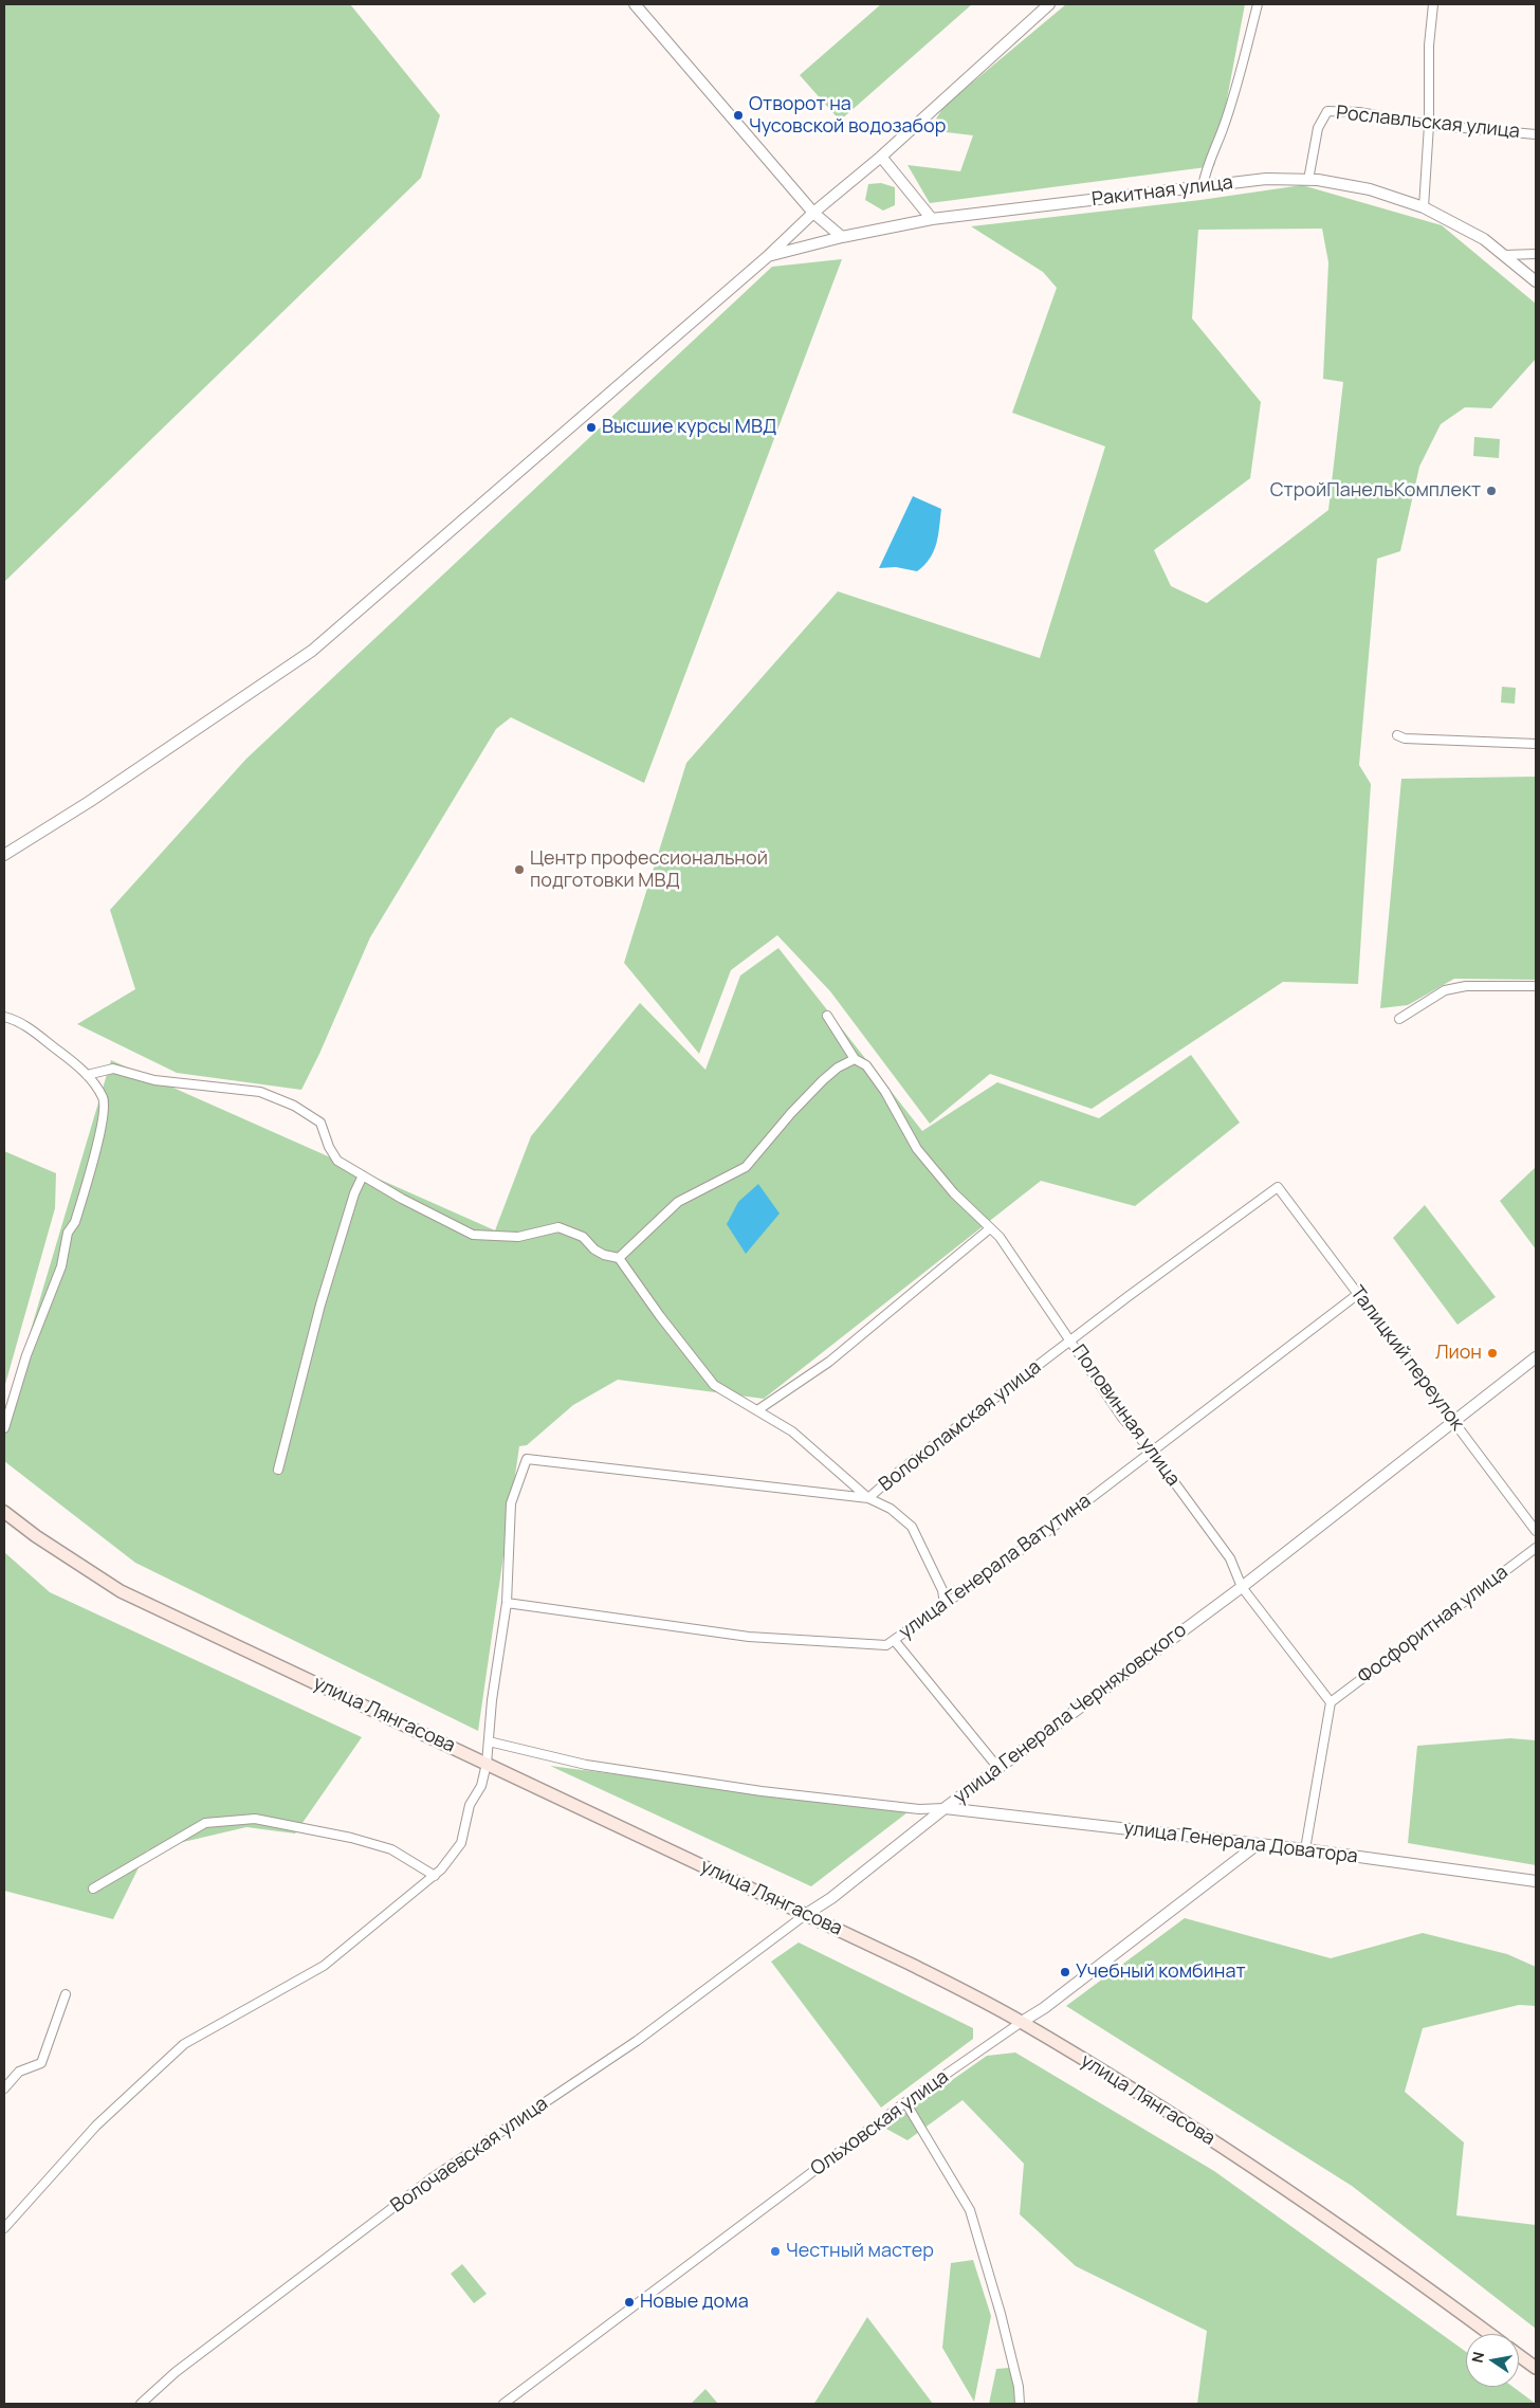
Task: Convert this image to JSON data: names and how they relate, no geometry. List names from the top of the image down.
{
  "streets": {
    "main road": ["улица Лянгасова"],
    "street": [
      "Рославльская улица",
      "Ракитная улица",
      "Талицкий переулок",
      "Половинная улица",
      "Волоколамская улица",
      "улица Генерала Ватутина",
      "Фосфоритная улица",
      "улица Генерала Черняховского",
      "улица Генерала Доватора",
      "Ольховская улица",
      "Волочаевская улица"
    ]
  },
  "crossings": [
    ["Рославльская улица", "Ракитная улица"],
    ["Талицкий переулок", "Волоколамская улица"],
    ["Талицкий переулок", "улица Генерала Ватутина"],
    ["Талицкий переулок", "улица Генерала Черняховского"],
    ["Половинная улица", "Волоколамская улица"],
    ["Половинная улица", "улица Генерала Ватутина"],
    ["Половинная улица", "Фосфоритная улица"],
    ["Половинная улица", "улица Генерала Черняховского"],
    ["Волоколамская улица", "улица Генерала Ватутина"],
    ["улица Генерала Черняховского", "улица Генерала Доватора"],
    ["улица Лянгасова", "Ольховская улица"],
    ["улица Лянгасова", "Волочаевская улица"],
    ["улица Генерала Доватора", "Ольховская улица"]
  ],
  "places": [
    "Отворот на Чусовской водозабор",
    "Высшие курсы МВД",
    "СтройПанельКомплект",
    "Центр профессиональной подготовки МВД",
    "Лион",
    "Учебный комбинат",
    "Честный мастер",
    "Новые дома"
  ],
  "north": "left"
}
